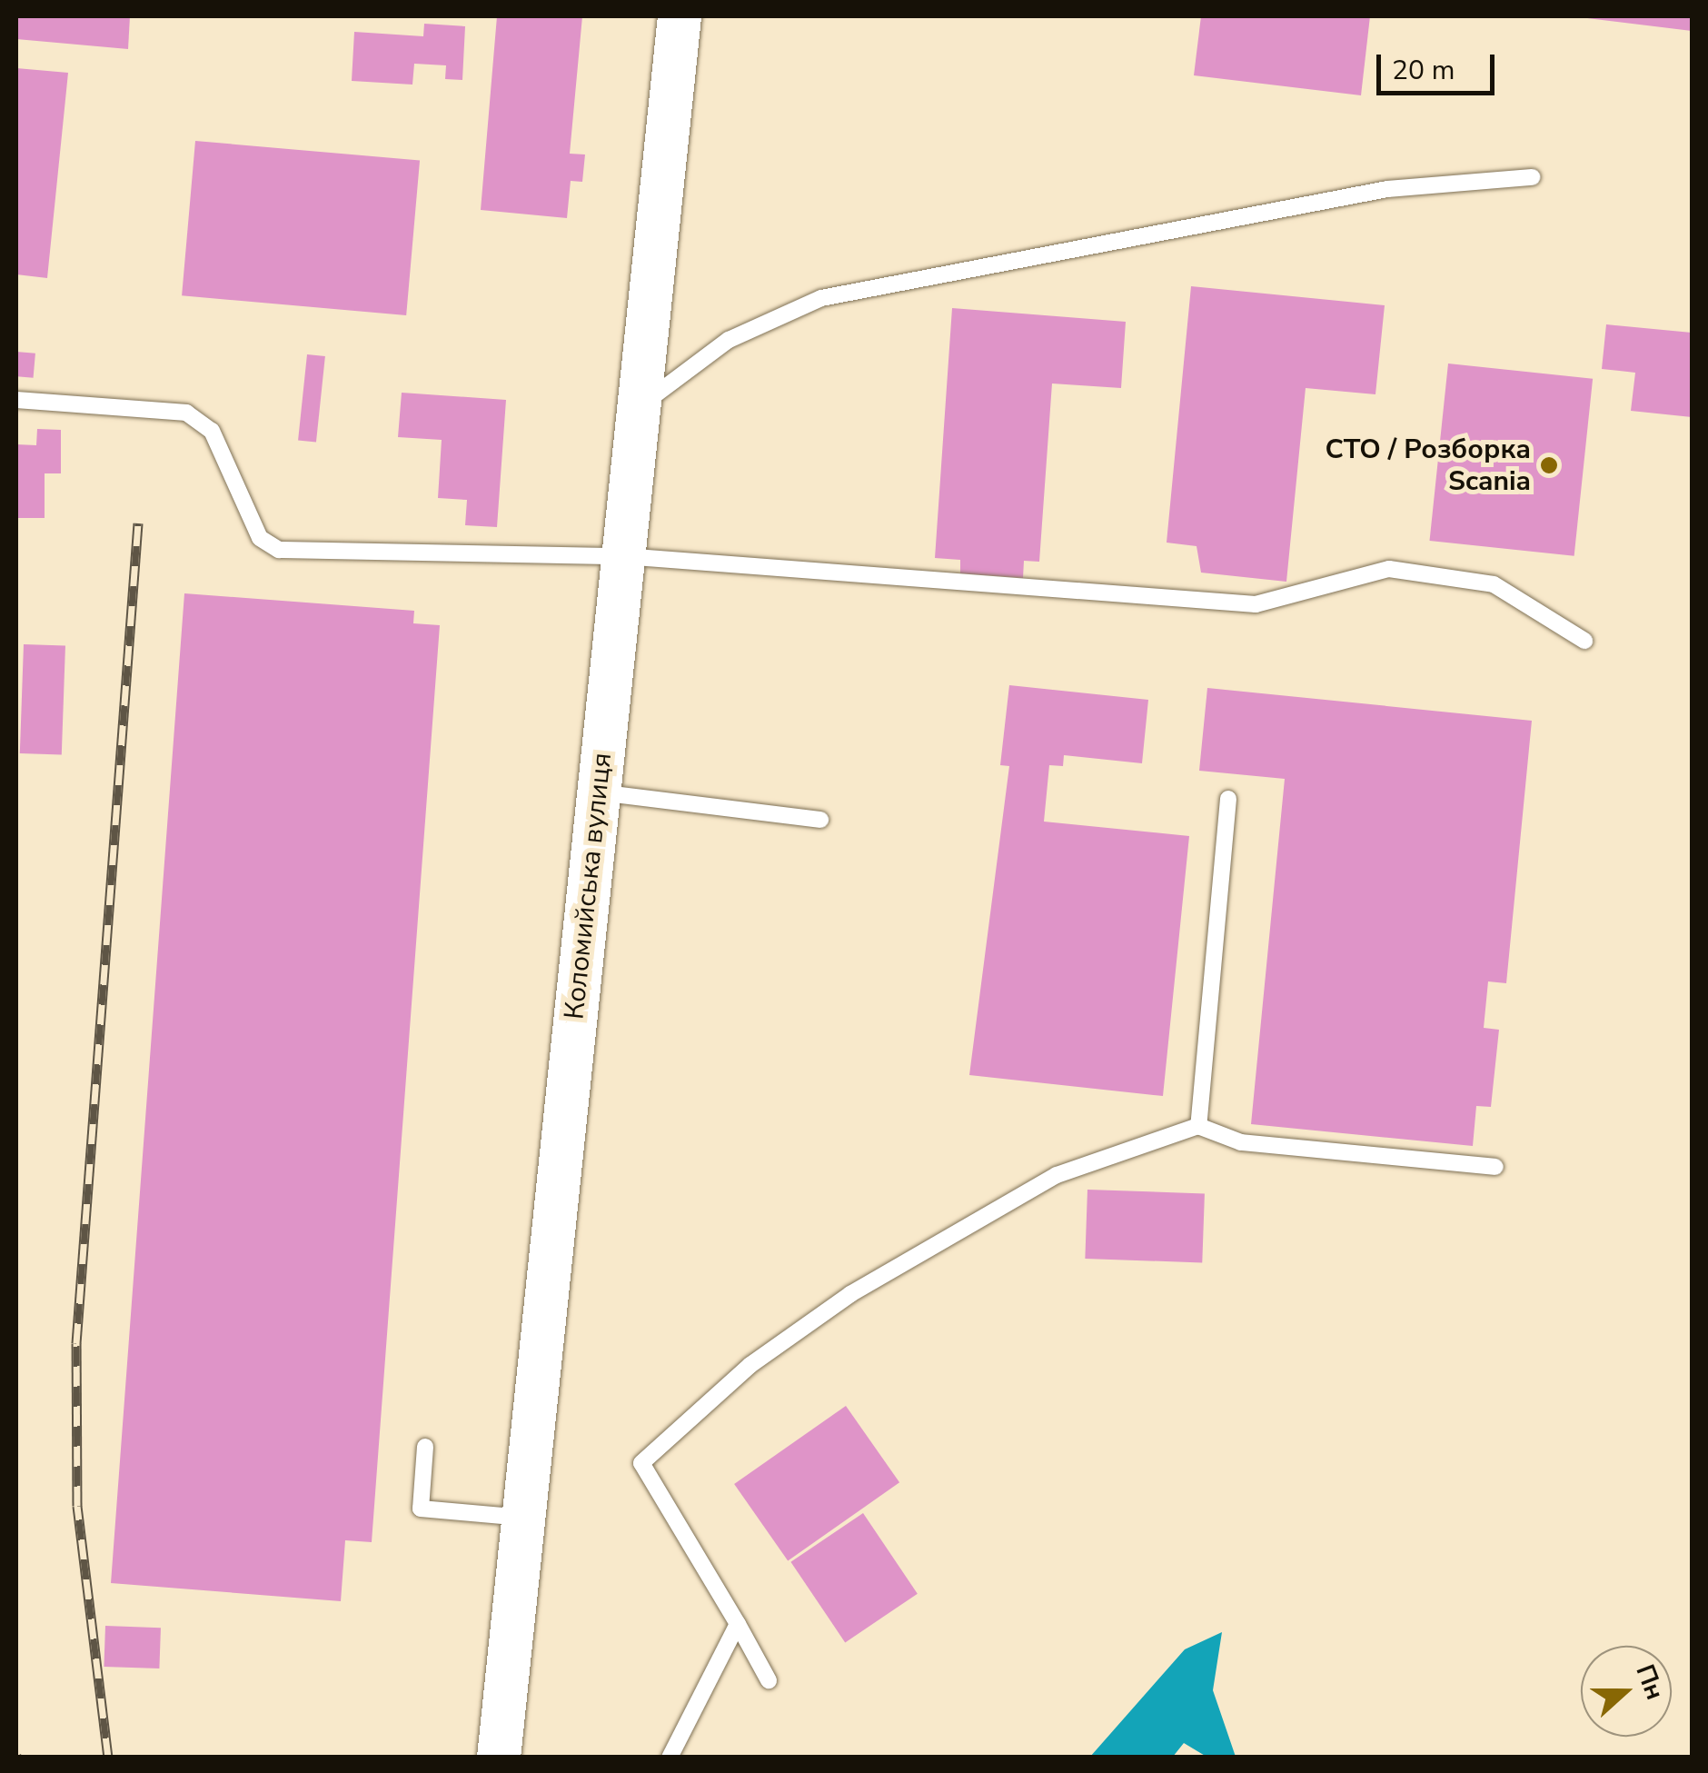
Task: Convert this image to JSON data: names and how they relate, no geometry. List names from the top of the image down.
{
  "streets": {
    "street": ["Коломийська вулиця"]
  },
  "places": ["СТО / Розборка Scania"],
  "scale_bar": "20 m",
  "north": "right"
}
